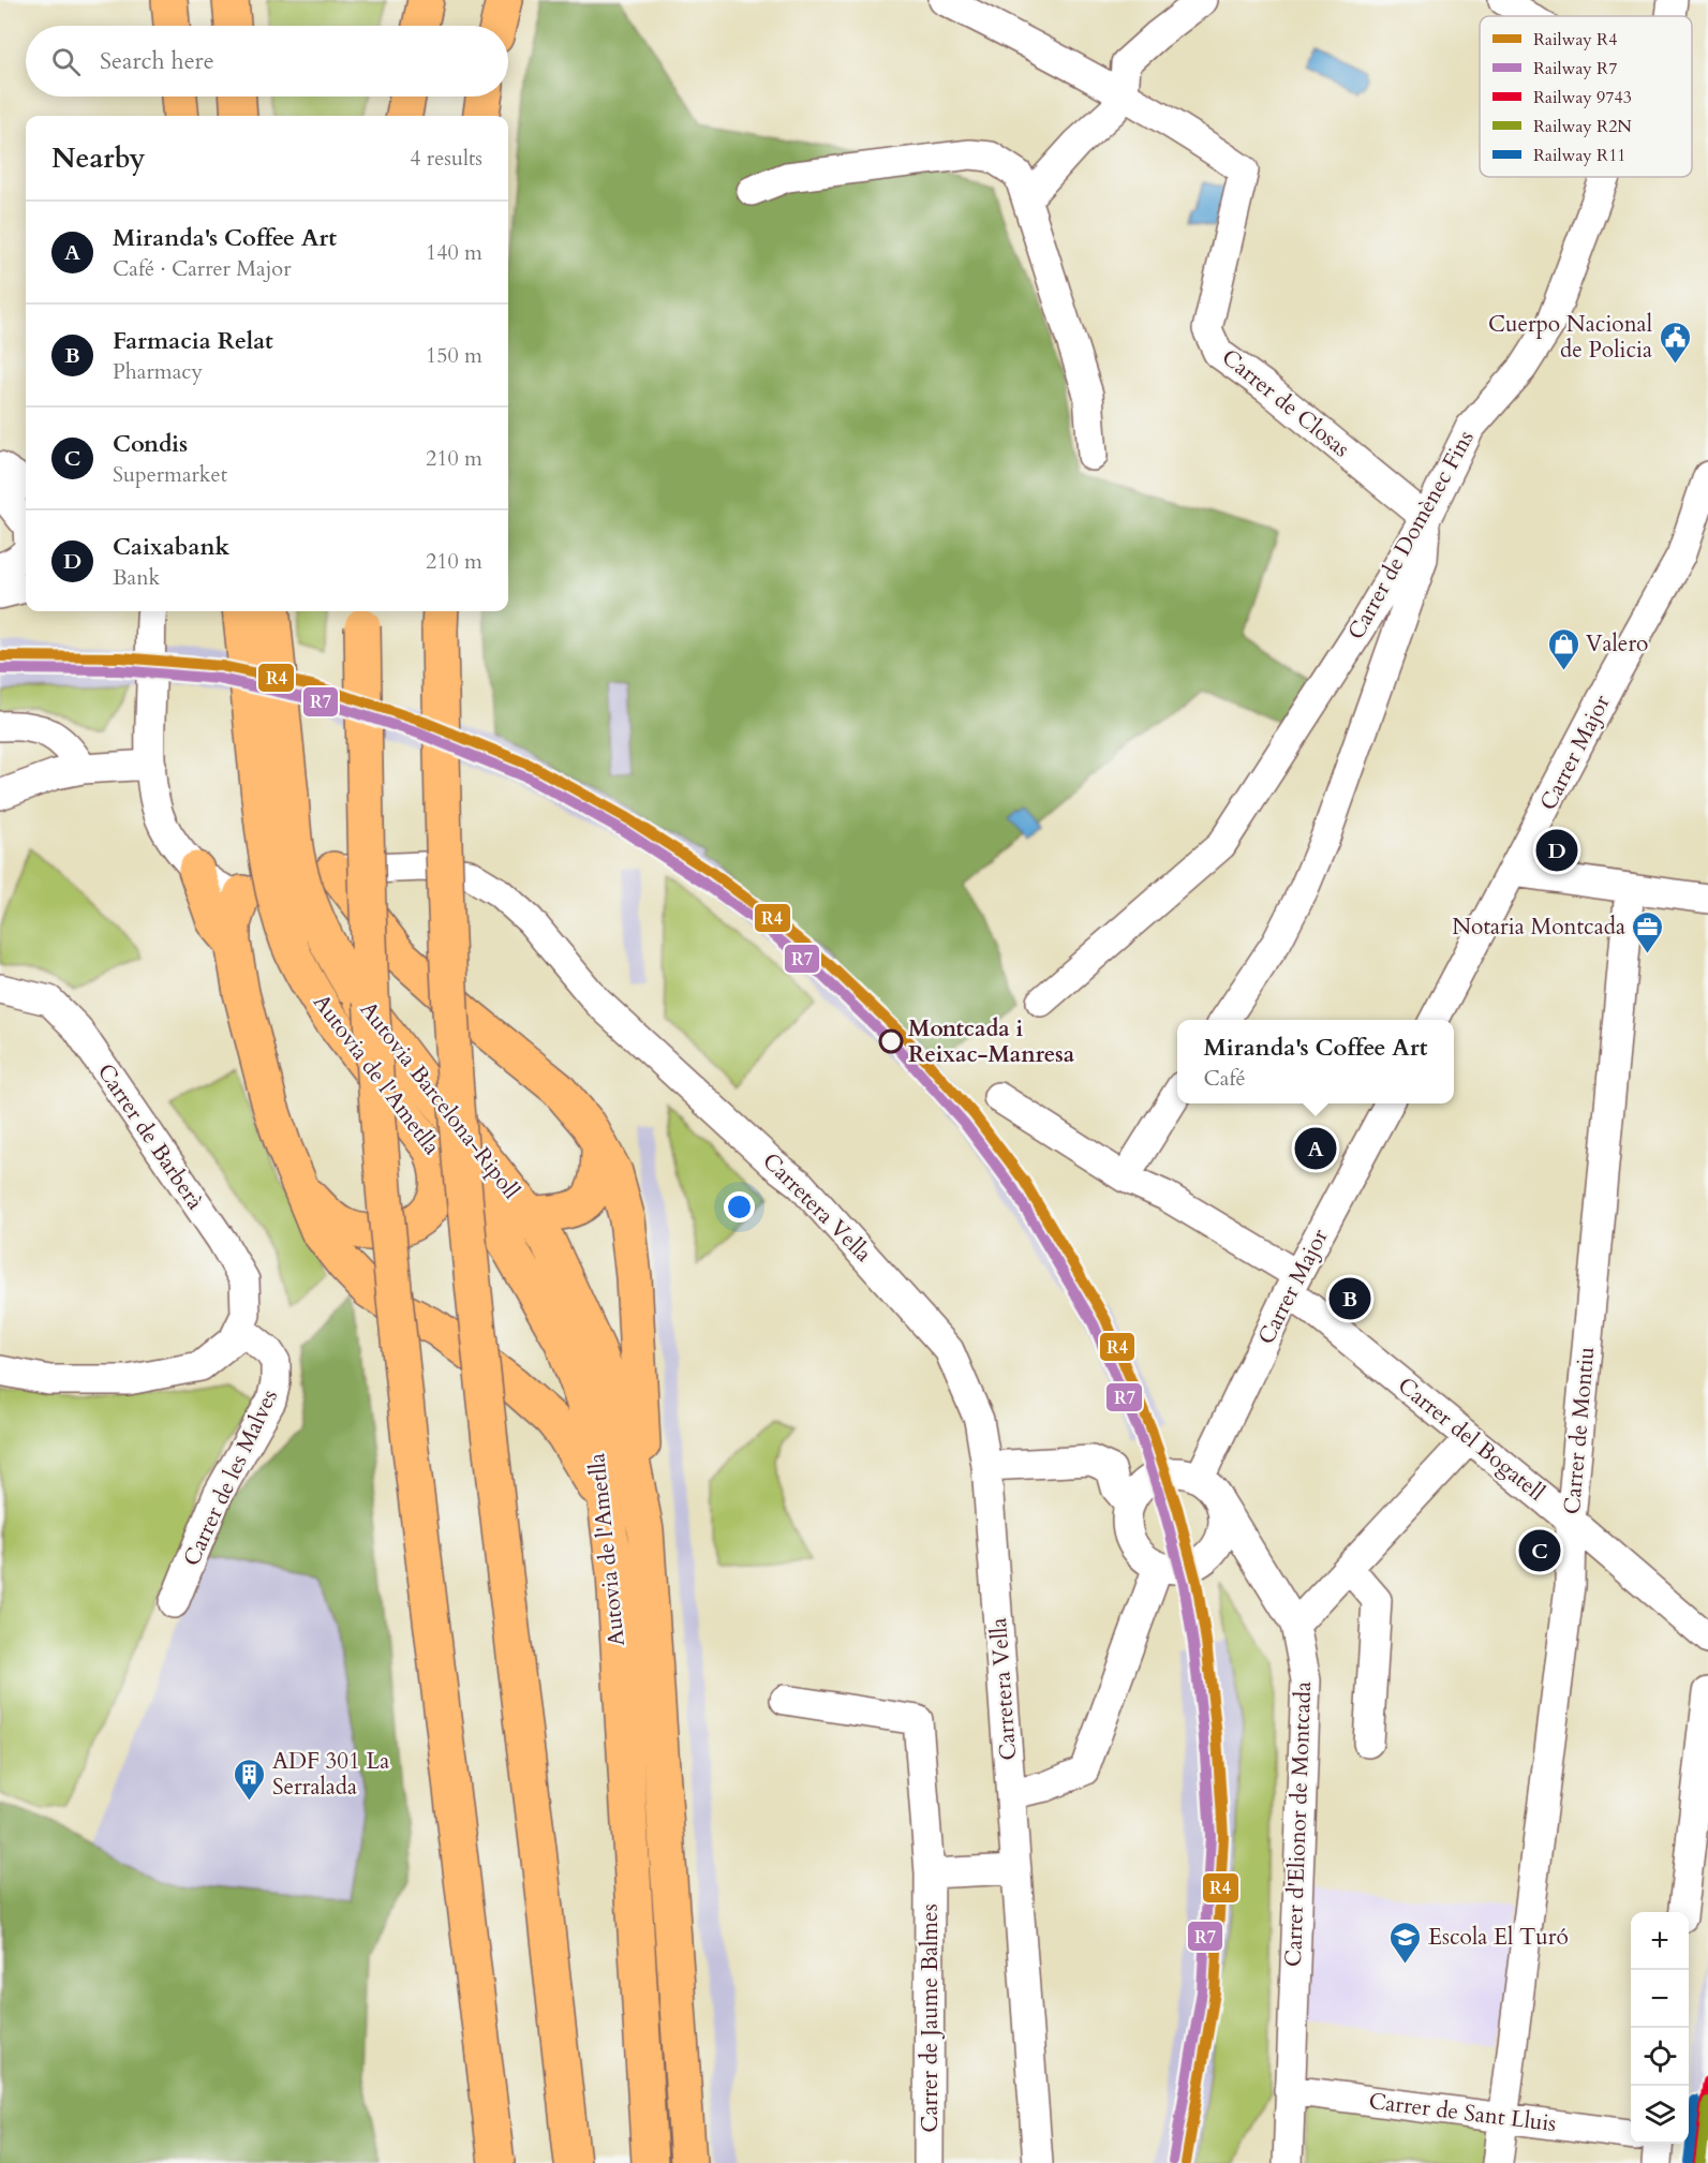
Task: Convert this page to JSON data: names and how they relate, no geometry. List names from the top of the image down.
{
  "streets": {
    "highway": ["Autovia de l'Ametlla", "Autovia Barcelona-Ripoll"],
    "street": [
      "Carrer de Closas",
      "Carrer de Domènec Fins",
      "Carrer Major",
      "Carrer de Barberà",
      "Carretera Vella",
      "Carrer de Montiu",
      "Carrer del Bogatell",
      "Carrer de les Malves",
      "Carrer d'Elionor de Montcada",
      "Carrer de Jaume Balmes",
      "Carrer de Sant Lluis"
    ]
  },
  "crossings": [
    ["Carrer de Closas", "Carrer de Domènec Fins"],
    ["Carrer Major", "Carrer del Bogatell"],
    ["Carrer Major", "Carrer d'Elionor de Montcada"],
    ["Autovia de l'Ametlla", "Autovia Barcelona-Ripoll"],
    ["Carrer de Barberà", "Carrer de les Malves"],
    ["Carrer de Montiu", "Carrer del Bogatell"],
    ["Carrer de Montiu", "Carrer de Sant Lluis"],
    ["Carrer d'Elionor de Montcada", "Carrer de Sant Lluis"]
  ],
  "places": {
    "public building": ["Cuerpo Nacional de Policia"],
    "shop": ["Valero"],
    "office": ["Notaria Montcada"],
    "other": ["Montcada i Reixac-Manresa"],
    "building": ["ADF 301 La Serralada"],
    "school or university": ["Escola El Turó"]
  },
  "lines": [
    "rail line R4",
    "rail line R7",
    "rail line 9743",
    "rail line R11",
    "rail line R2N"
  ],
  "legend": [
    "Railway R4",
    "Railway R7",
    "Railway 9743",
    "Railway R2N",
    "Railway R11"
  ],
  "page": {
    "search": "Search here",
    "heading": ["Nearby", "4 results"],
    "list": [
      {
        "mark": "A",
        "name": "Miranda's Coffee Art",
        "note": "Café · Carrer Major",
        "value": "140 m"
      },
      {
        "mark": "B",
        "name": "Farmacia Relat",
        "note": "Pharmacy",
        "value": "150 m"
      },
      {
        "mark": "C",
        "name": "Condis",
        "note": "Supermarket",
        "value": "210 m"
      },
      {
        "mark": "D",
        "name": "Caixabank",
        "note": "Bank",
        "value": "210 m"
      }
    ],
    "pins": [
      "D",
      "A",
      "B",
      "C"
    ],
    "popup": ["Miranda's Coffee Art", "Café"],
    "map_buttons": ["+", "−"]
  }
}
